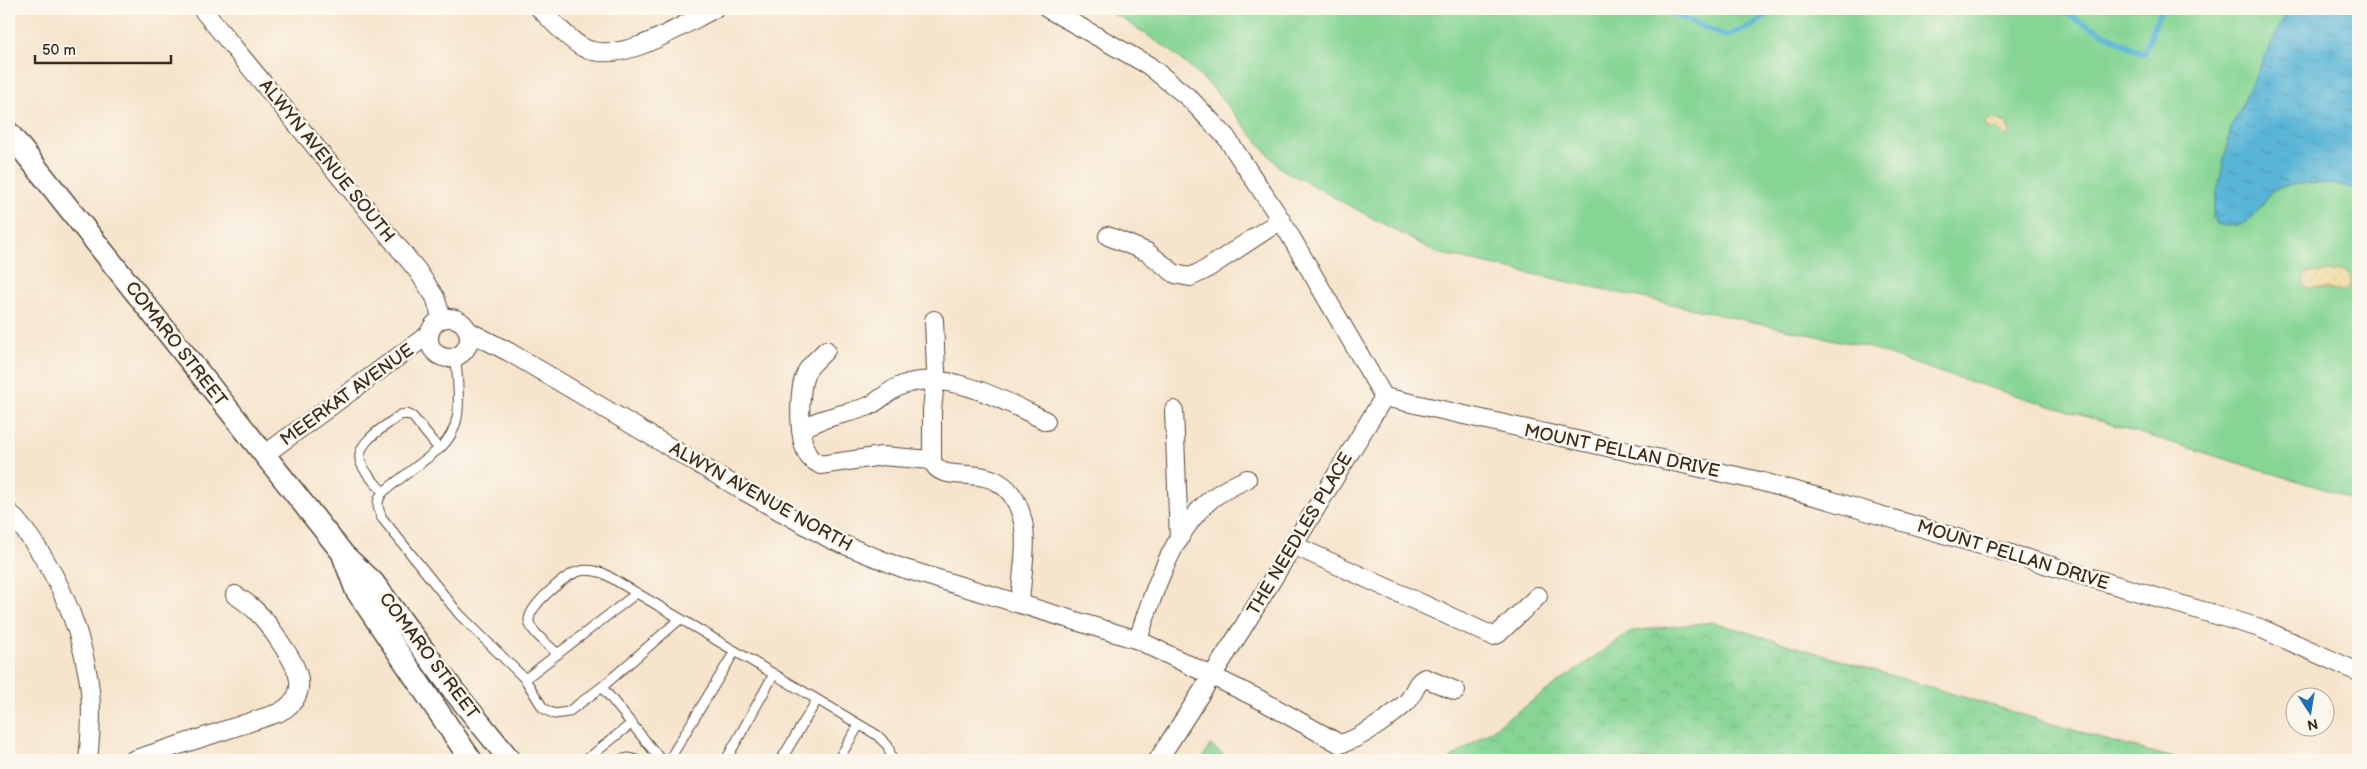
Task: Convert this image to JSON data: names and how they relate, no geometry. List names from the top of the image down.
{
  "streets": {
    "street": [
      "ALWYN AVENUE SOUTH",
      "COMARO STREET",
      "MEERKAT AVENUE",
      "MOUNT PELLAN DRIVE",
      "ALWYN AVENUE NORTH",
      "THE NEEDLES PLACE"
    ]
  },
  "crossings": [
    ["ALWYN AVENUE SOUTH", "MEERKAT AVENUE"],
    ["ALWYN AVENUE SOUTH", "ALWYN AVENUE NORTH"],
    ["COMARO STREET", "MEERKAT AVENUE"],
    ["MEERKAT AVENUE", "ALWYN AVENUE NORTH"],
    ["MOUNT PELLAN DRIVE", "THE NEEDLES PLACE"],
    ["ALWYN AVENUE NORTH", "THE NEEDLES PLACE"]
  ],
  "scale_bar": "50 m",
  "north": "bottom"
}
